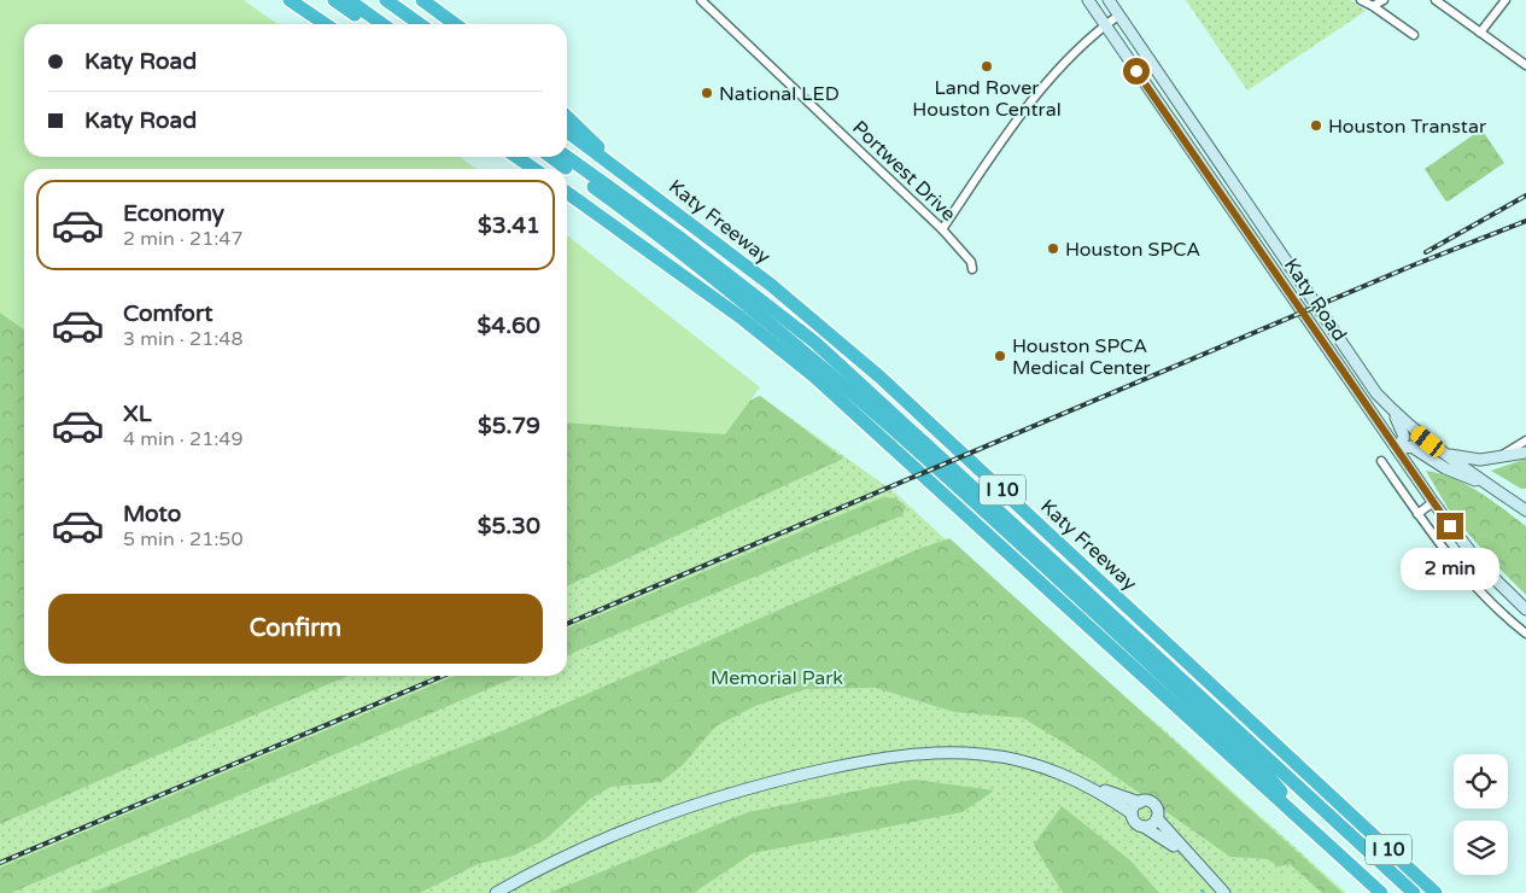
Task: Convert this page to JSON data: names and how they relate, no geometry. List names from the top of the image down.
{
  "streets": {
    "highway": ["Katy Freeway", "I 10"],
    "main road": ["Katy Road"],
    "street": ["Portwest Drive"]
  },
  "parks": ["Memorial Park"],
  "places": [
    "Land Rover Houston Central",
    "National LED",
    "Houston Transtar",
    "Houston SPCA",
    "Houston SPCA Medical Center"
  ],
  "page": {
    "banner": ["Katy Road", "Katy Road"],
    "list": [
      {
        "name": "Economy",
        "note": "2 min · 21:47",
        "value": "$3.41"
      },
      {
        "name": "Comfort",
        "note": "3 min · 21:48",
        "value": "$4.60"
      },
      {
        "name": "XL",
        "note": "4 min · 21:49",
        "value": "$5.79"
      },
      {
        "name": "Moto",
        "note": "5 min · 21:50",
        "value": "$5.30"
      }
    ],
    "bubble": "2 min",
    "buttons": "Confirm"
  }
}
